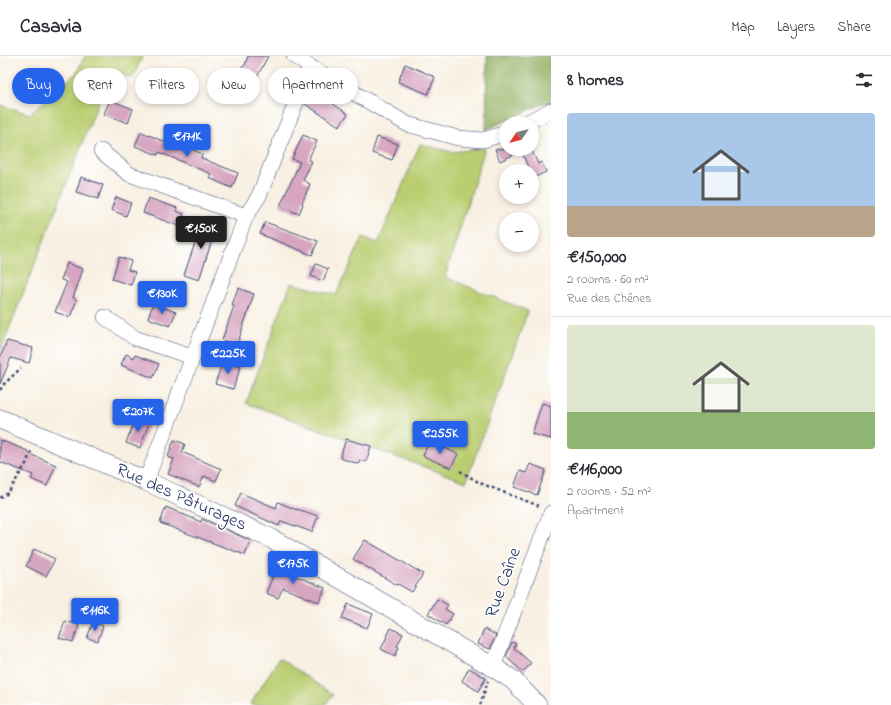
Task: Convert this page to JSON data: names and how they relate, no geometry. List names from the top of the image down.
{
  "streets": {
    "street": ["Rue des Pâturages", "Rue Caîne"]
  },
  "crossings": [
    ["Rue des Pâturages", "Rue Caîne"]
  ],
  "north": "bottom left",
  "page": {
    "header": "Casavia",
    "nav": ["Map", "Layers", "Share"],
    "heading": "8 homes",
    "chip": [
      "Buy",
      "Rent",
      "Filters",
      "New",
      "Apartment"
    ],
    "list": [
      {
        "name": "€150,000",
        "note": "2 rooms · 60 m² · Rue des Chênes"
      },
      {
        "name": "€116,000",
        "note": "2 rooms · 52 m² · Apartment"
      }
    ],
    "map_buttons": ["+", "−"],
    "price": [
      "€171K",
      "€150K",
      "€130K",
      "€225K",
      "€207K",
      "€255K",
      "€175K",
      "€116K"
    ]
  }
}
